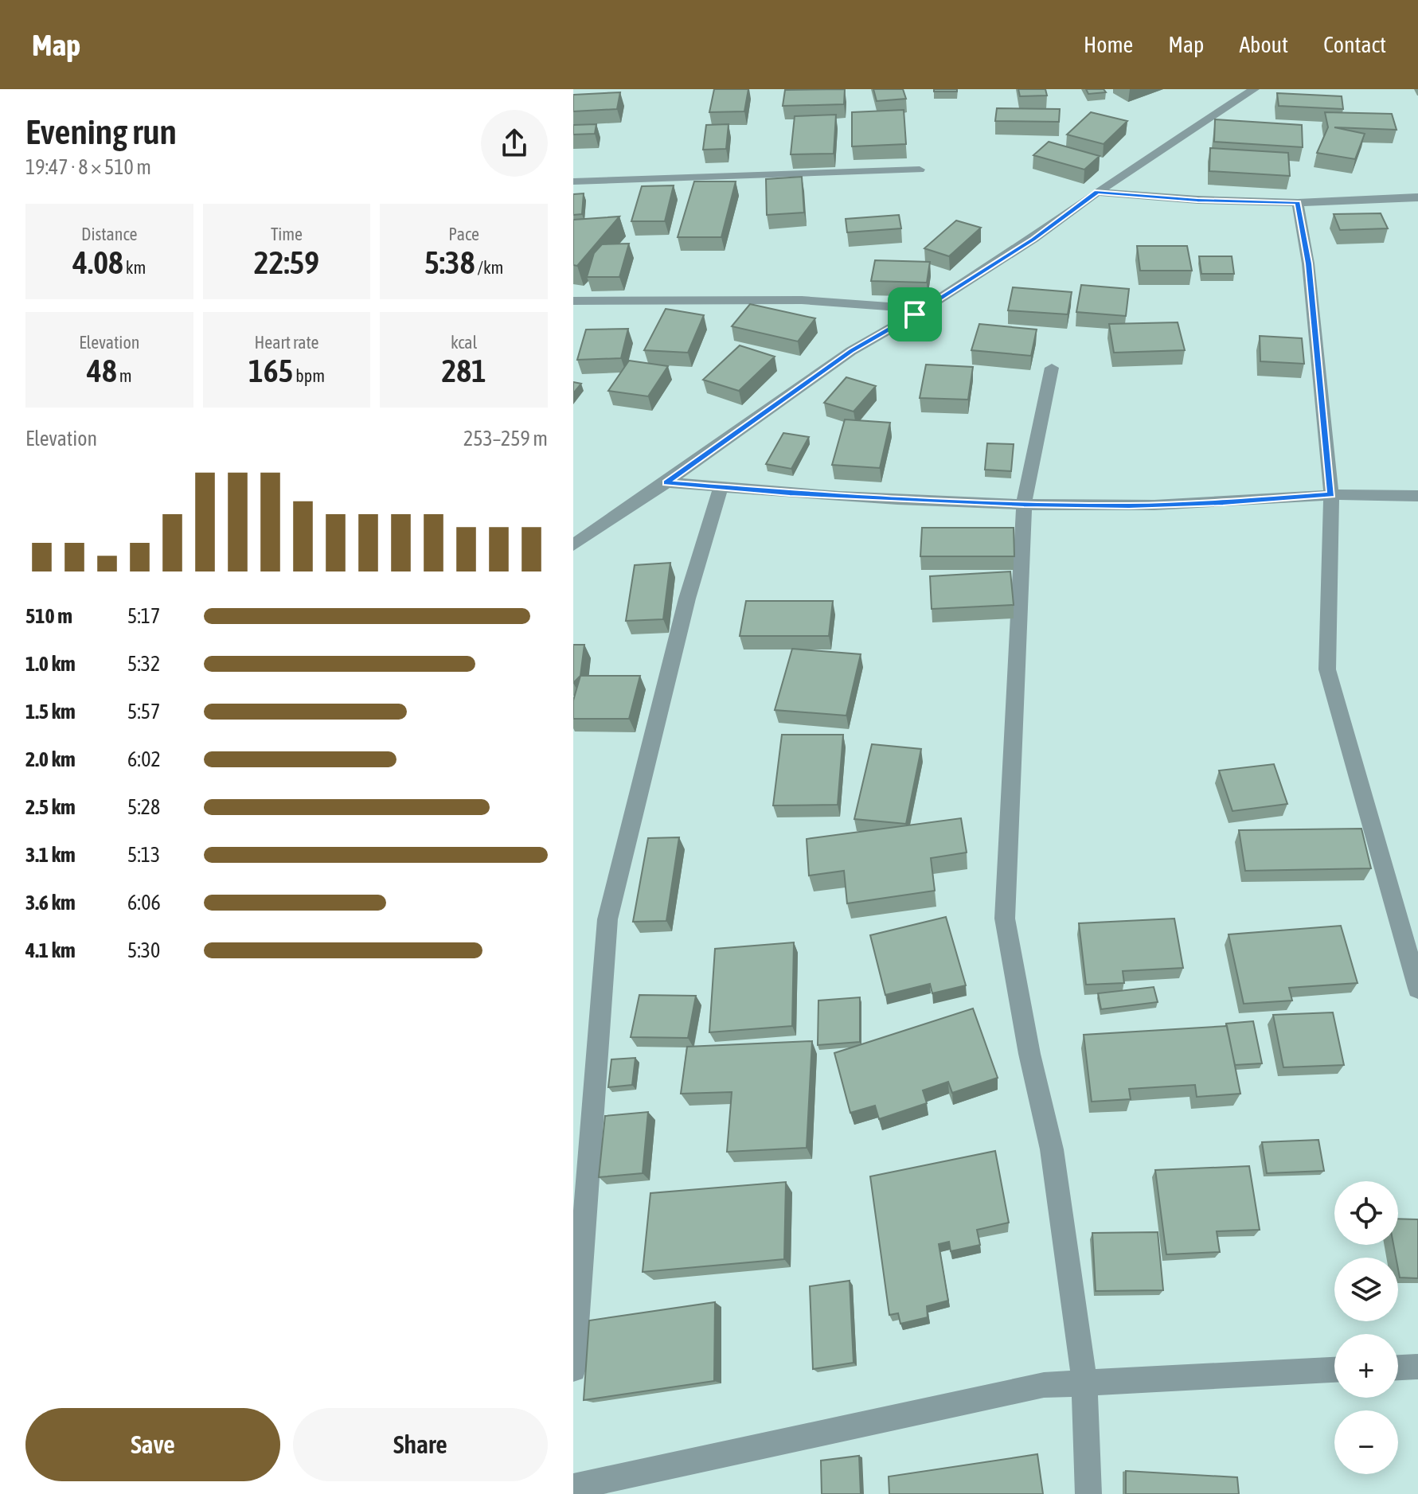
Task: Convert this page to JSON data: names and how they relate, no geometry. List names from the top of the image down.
{
  "page": {
    "header": "Map",
    "nav": [
      "Home",
      "Map",
      "About",
      "Contact"
    ],
    "heading": ["Evening run", "19:47 · 8 × 510 m"],
    "stats": [
      ["Distance", "4.08 km"],
      ["Time", "22:59"],
      ["Pace", "5:38 /km"],
      ["Elevation", "48 m"],
      ["Heart rate", "165 bpm"],
      ["kcal", "281"]
    ],
    "chart": ["Elevation", "253–259 m"],
    "list": [
      {
        "name": "510 m",
        "note": "5:17"
      },
      {
        "name": "1.0 km",
        "note": "5:32"
      },
      {
        "name": "1.5 km",
        "note": "5:57"
      },
      {
        "name": "2.0 km",
        "note": "6:02"
      },
      {
        "name": "2.5 km",
        "note": "5:28"
      },
      {
        "name": "3.1 km",
        "note": "5:13"
      },
      {
        "name": "3.6 km",
        "note": "6:06"
      },
      {
        "name": "4.1 km",
        "note": "5:30"
      }
    ],
    "map_buttons": ["+", "−"],
    "buttons": ["Save", "Share"]
  }
}
